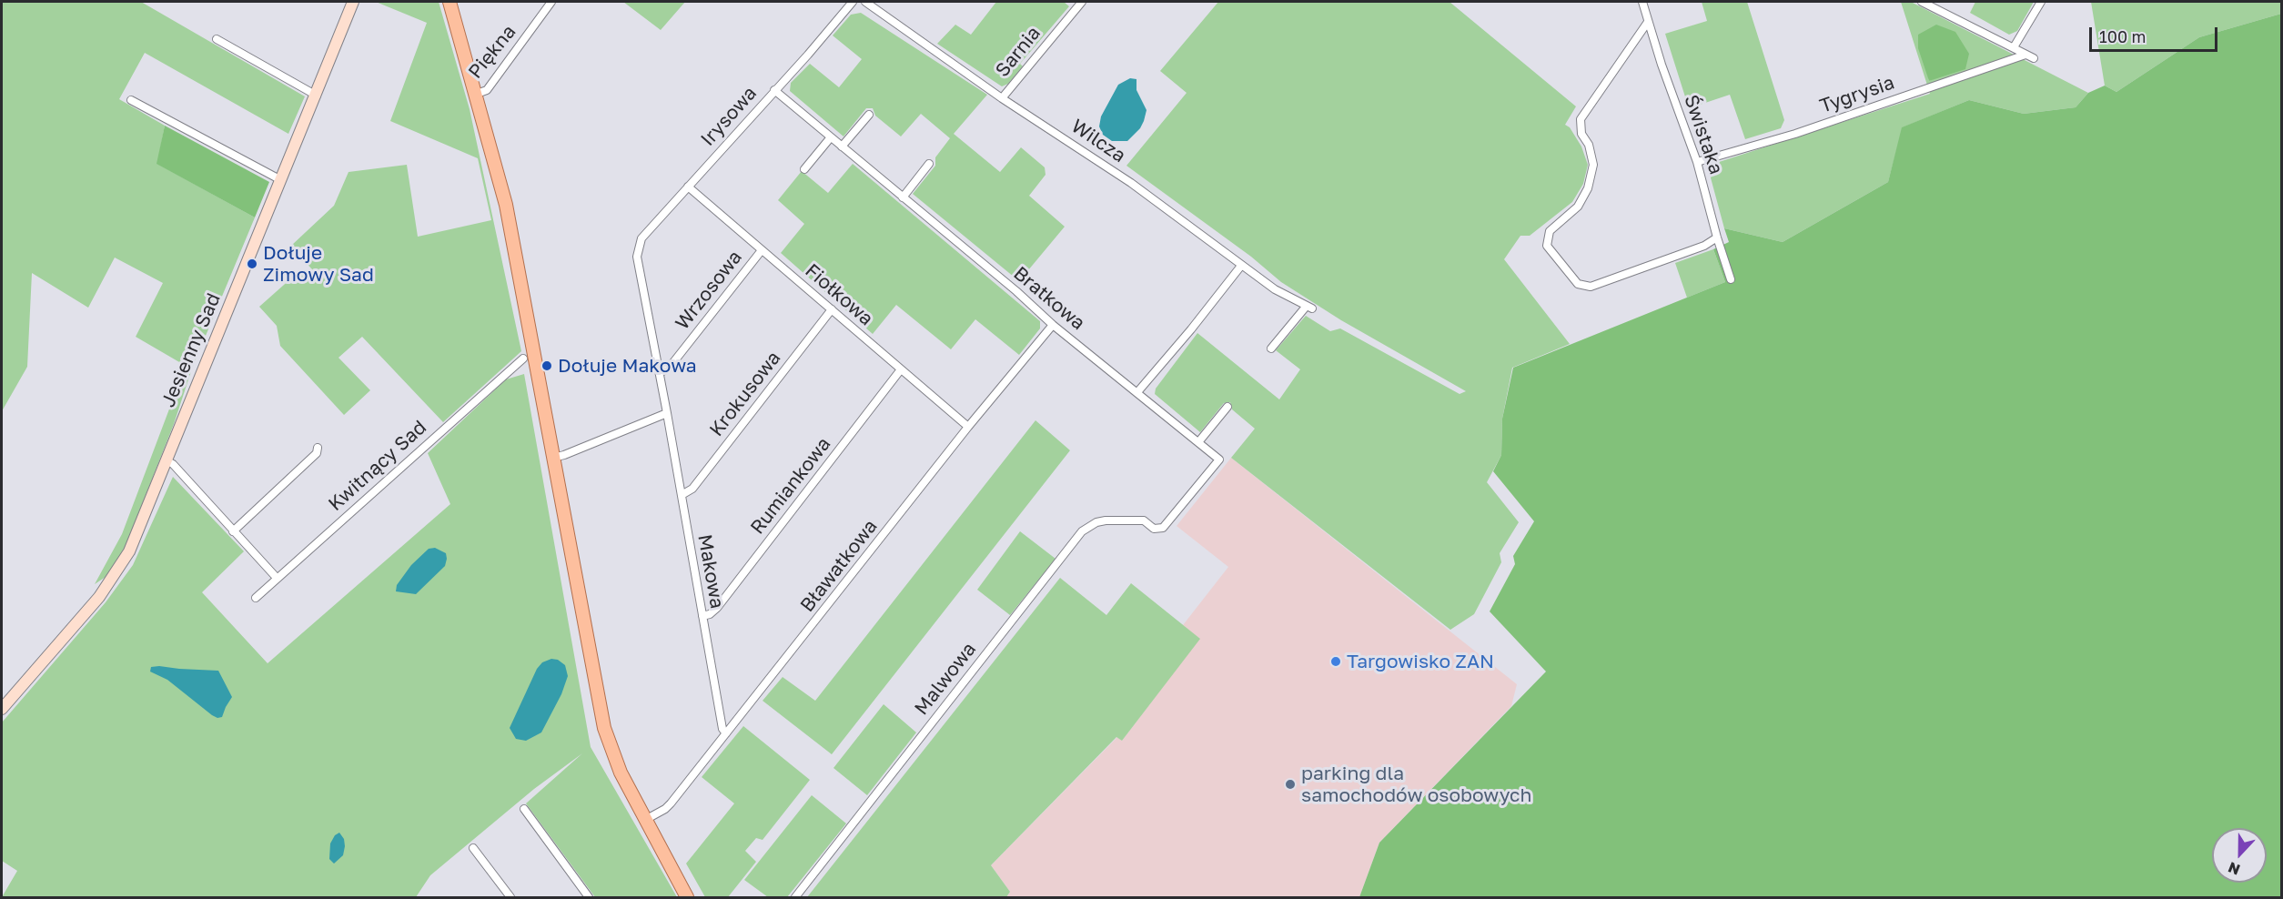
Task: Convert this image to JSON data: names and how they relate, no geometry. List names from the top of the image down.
{
  "streets": {
    "street": [
      "Piękna",
      "Sarnia",
      "Tygrysia",
      "Irysowa",
      "Świstaka",
      "Wilcza",
      "Wrzosowa",
      "Fiołkowa",
      "Bratkowa",
      "Jesienny Sad",
      "Krokusowa",
      "Kwitnący Sad",
      "Rumiankowa",
      "Bławatkowa",
      "Makowa",
      "Malwowa"
    ]
  },
  "crossings": [
    ["Sarnia", "Wilcza"],
    ["Tygrysia", "Świstaka"],
    ["Irysowa", "Fiołkowa"],
    ["Irysowa", "Bratkowa"],
    ["Irysowa", "Makowa"],
    ["Wrzosowa", "Fiołkowa"],
    ["Wrzosowa", "Makowa"],
    ["Fiołkowa", "Krokusowa"],
    ["Fiołkowa", "Rumiankowa"],
    ["Fiołkowa", "Bławatkowa"],
    ["Bratkowa", "Bławatkowa"],
    ["Bratkowa", "Malwowa"],
    ["Krokusowa", "Makowa"],
    ["Rumiankowa", "Makowa"],
    ["Bławatkowa", "Makowa"]
  ],
  "places": [
    "Dołuje Zimowy Sad",
    "Dołuje Makowa",
    "Targowisko ZAN",
    "parking dla samochodów osobowych"
  ],
  "scale_bar": "100 m",
  "north": "bottom"
}
